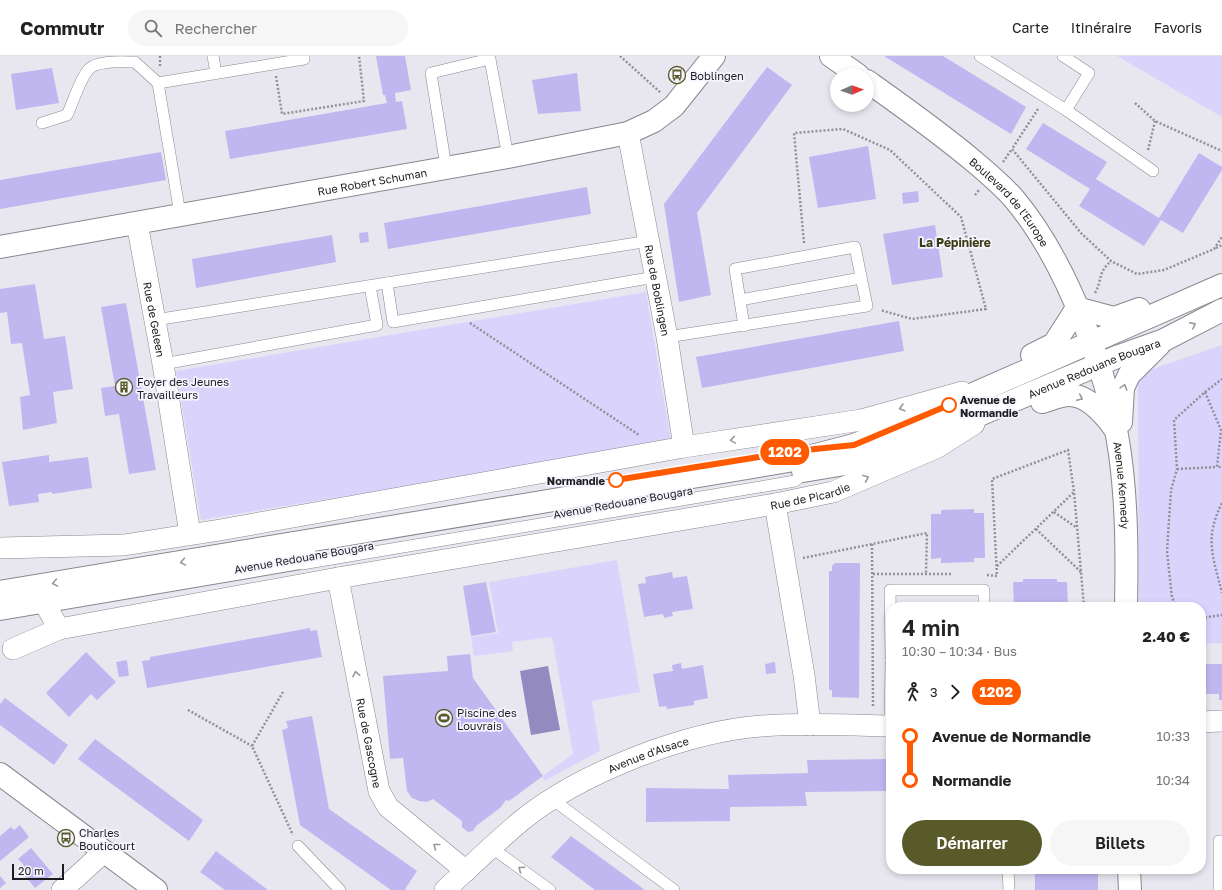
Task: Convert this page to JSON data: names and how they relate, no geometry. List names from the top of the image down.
{
  "streets": {
    "main road": [
      "Rue Robert Schuman",
      "Boulevard de l'Europe",
      "Avenue Redouane Bougara",
      "Avenue Kennedy"
    ],
    "street": [
      "Rue de Boblingen",
      "Rue de Geleen",
      "Rue de Picardie",
      "Rue de Gascogne",
      "Avenue d'Alsace"
    ]
  },
  "crossings": [
    ["Rue Robert Schuman", "Rue de Boblingen"],
    ["Rue Robert Schuman", "Rue de Geleen"],
    ["Boulevard de l'Europe", "Avenue Redouane Bougara"],
    ["Boulevard de l'Europe", "Avenue Kennedy"],
    ["Rue de Boblingen", "Avenue Redouane Bougara"],
    ["Rue de Geleen", "Avenue Redouane Bougara"],
    ["Avenue Redouane Bougara", "Avenue Kennedy"],
    ["Avenue Redouane Bougara", "Rue de Picardie"],
    ["Rue de Picardie", "Avenue d'Alsace"],
    ["Rue de Gascogne", "Avenue d'Alsace"]
  ],
  "one_way": ["Rue de Picardie", "Rue de Gascogne"],
  "districts": ["La Pépinière"],
  "places": {
    "bus stop": ["Boblingen", "Charles Bouticourt"],
    "building": ["Foyer des Jeunes Travailleurs"],
    "other": ["Avenue de Normandie", "Normandie"],
    "sports": ["Piscine des Louvrais"]
  },
  "lines": ["bus line 1202"],
  "scale_bar": "20 m",
  "north": "right",
  "page": {
    "header": "Commutr",
    "search": "Rechercher",
    "nav": ["Carte", "Itinéraire", "Favoris"],
    "on_map": "1202",
    "heading": ["4 min", "10:30 – 10:34 · Bus", "2.40 €"],
    "legs": ["3", "1202"],
    "list": [
      {
        "name": "Avenue de Normandie",
        "value": "10:33"
      },
      {
        "name": "Normandie",
        "value": "10:34"
      }
    ],
    "buttons": ["Démarrer", "Billets"],
    "scale": "20 m"
  }
}
